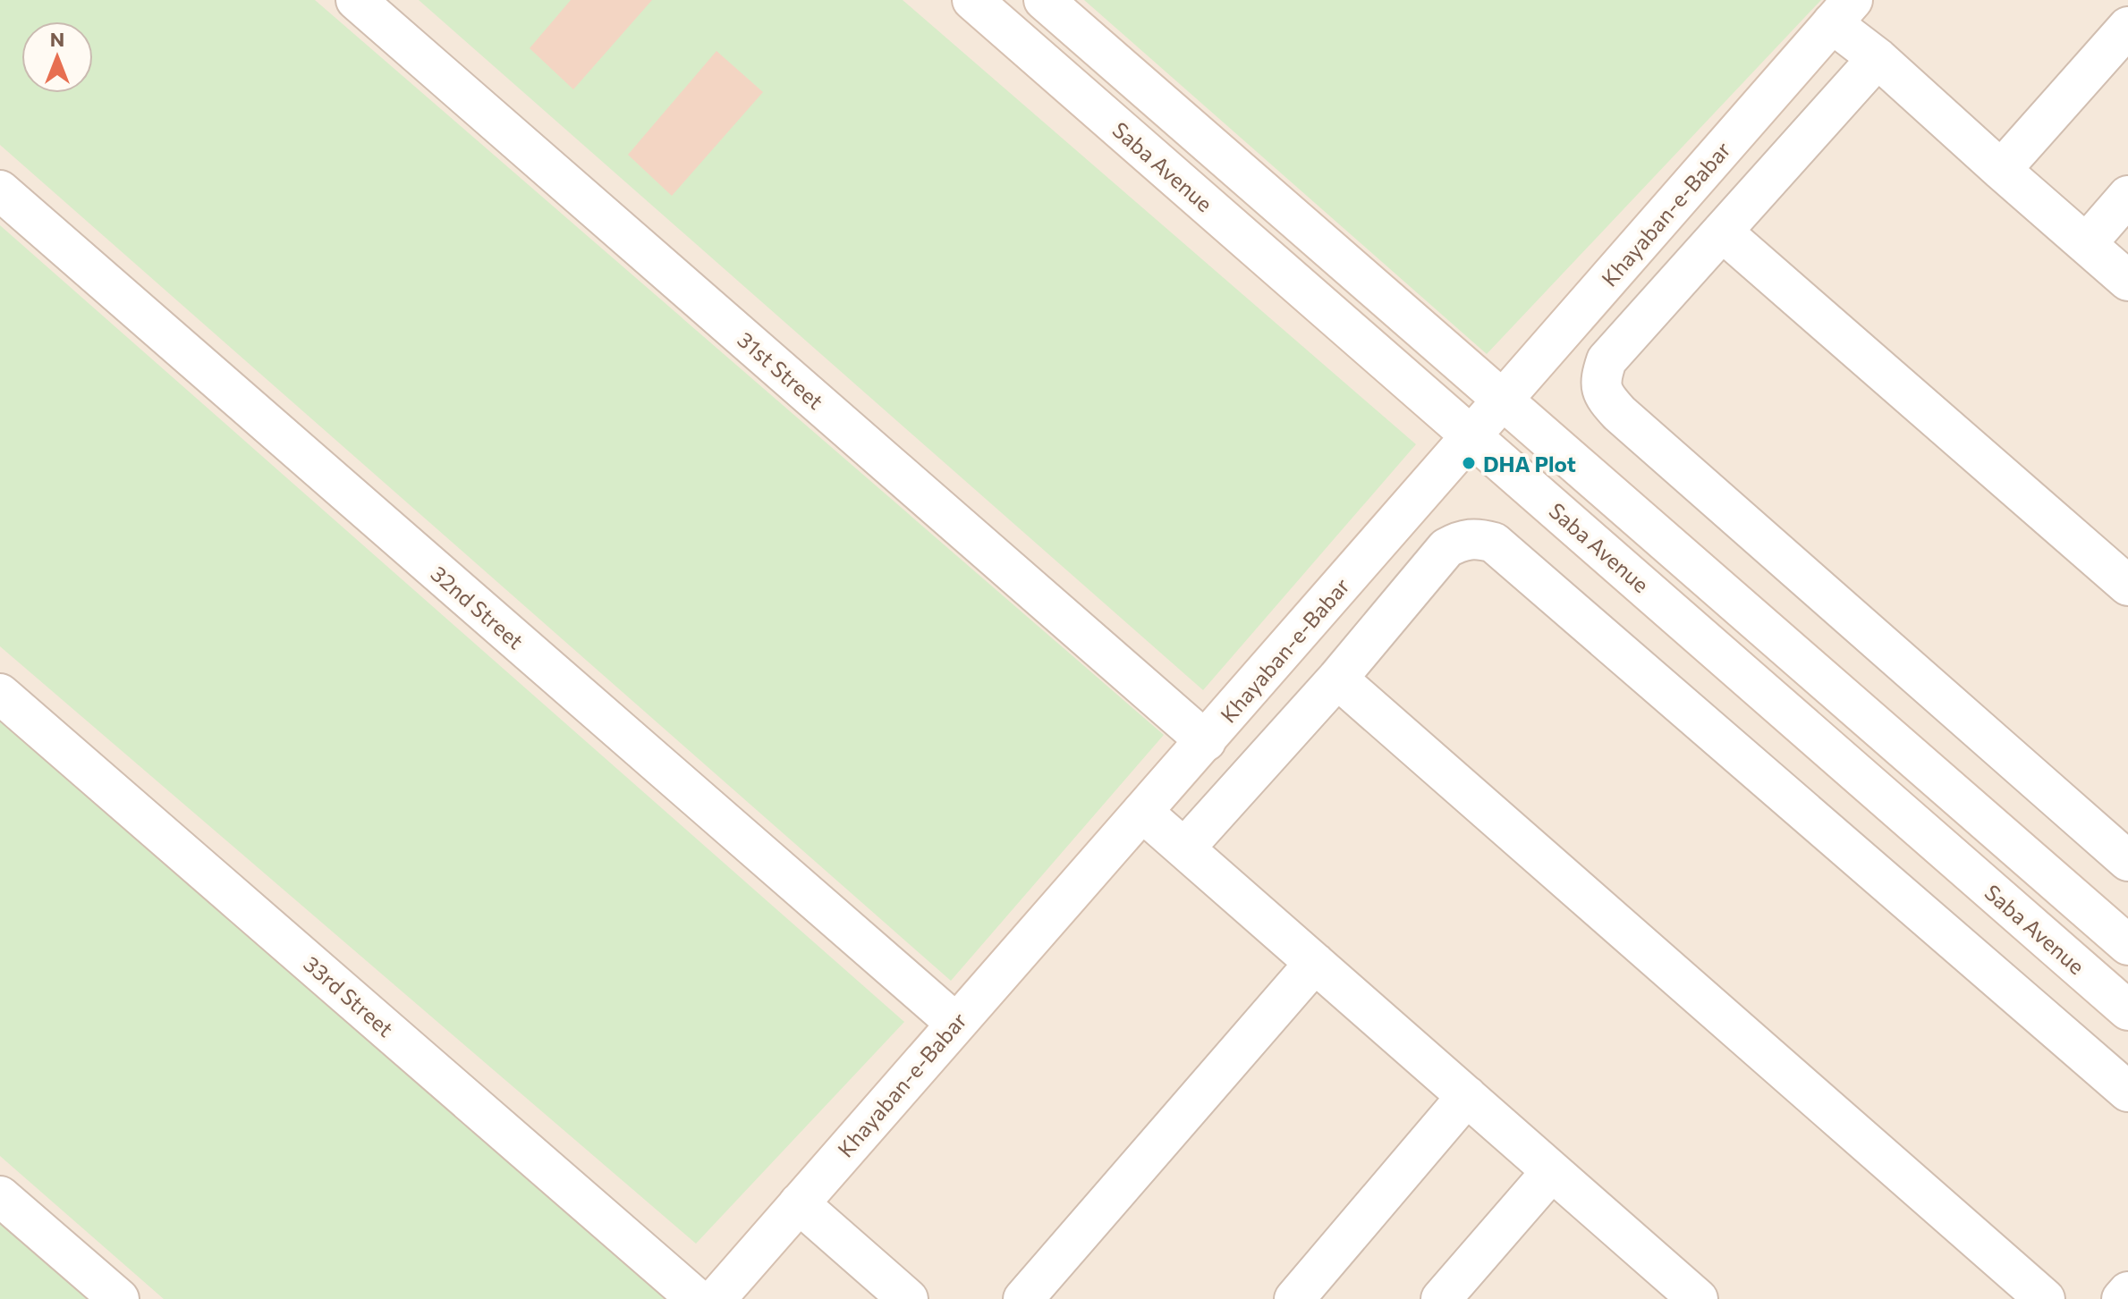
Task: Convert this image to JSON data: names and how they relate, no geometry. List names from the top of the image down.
{
  "streets": {
    "street": [
      "Saba Avenue",
      "Khayaban-e-Babar",
      "31st Street",
      "32nd Street",
      "33rd Street"
    ]
  },
  "crossings": [
    ["Saba Avenue", "Khayaban-e-Babar"],
    ["Khayaban-e-Babar", "31st Street"],
    ["Khayaban-e-Babar", "32nd Street"]
  ],
  "places": ["DHA Plot"],
  "north": "top"
}
